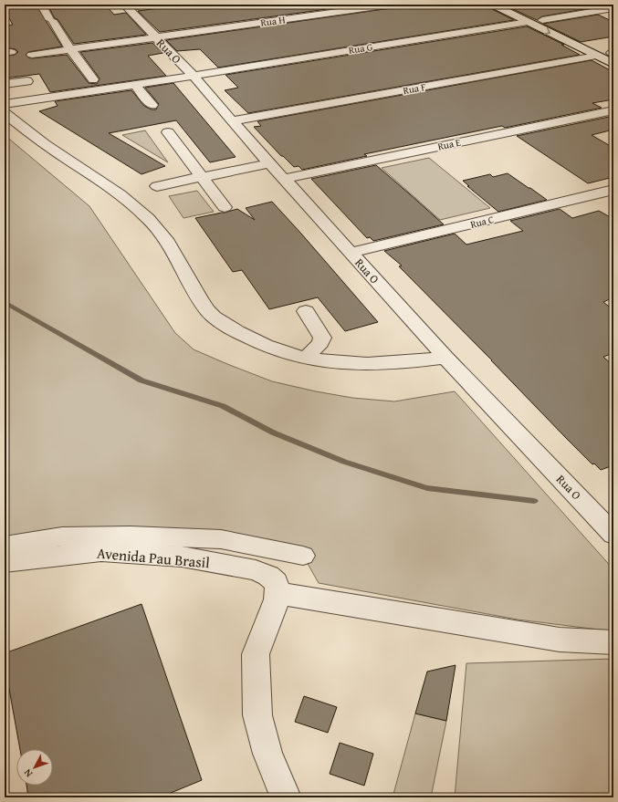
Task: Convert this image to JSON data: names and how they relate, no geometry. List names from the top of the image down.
{
  "streets": {
    "street": [
      "Rua H",
      "Rua G",
      "Rua O",
      "Rua F",
      "Rua E",
      "Rua C",
      "Avenida Pau Brasil"
    ]
  },
  "crossings": [
    ["Rua H", "Rua O"],
    ["Rua G", "Rua O"],
    ["Rua O", "Rua F"],
    ["Rua O", "Rua E"],
    ["Rua O", "Rua C"]
  ],
  "north": "bottom left"
}
